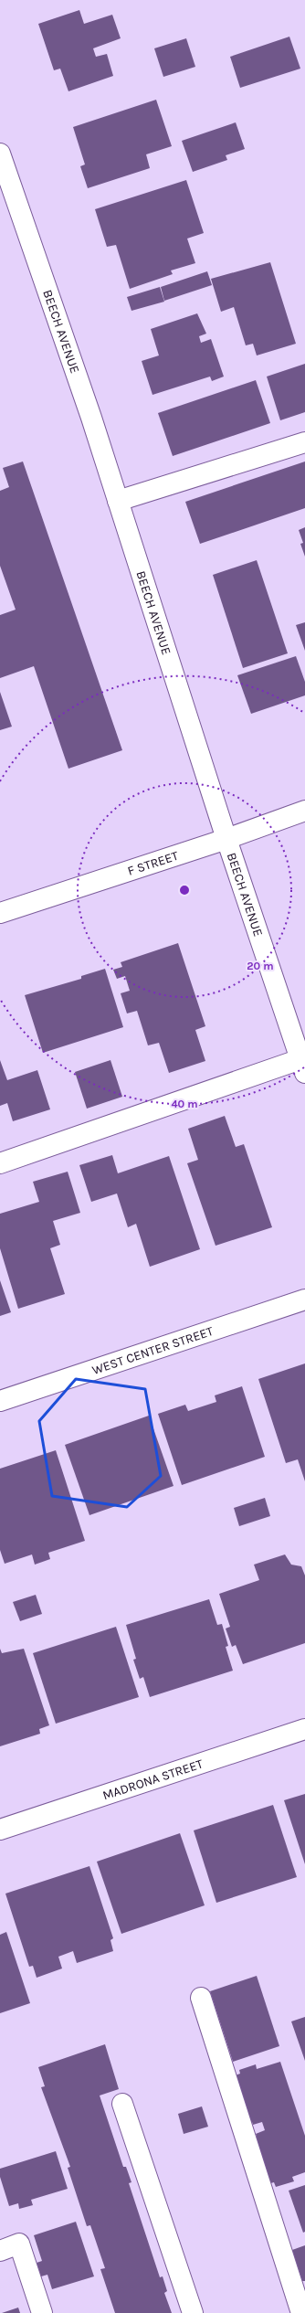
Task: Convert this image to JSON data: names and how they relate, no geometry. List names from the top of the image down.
{
  "streets": {
    "street": [
      "BEECH AVENUE",
      "F STREET",
      "WEST CENTER STREET",
      "MADRONA STREET"
    ]
  },
  "crossings": [
    ["BEECH AVENUE", "F STREET"]
  ],
  "rings": ["20 m", "40 m"]
}
